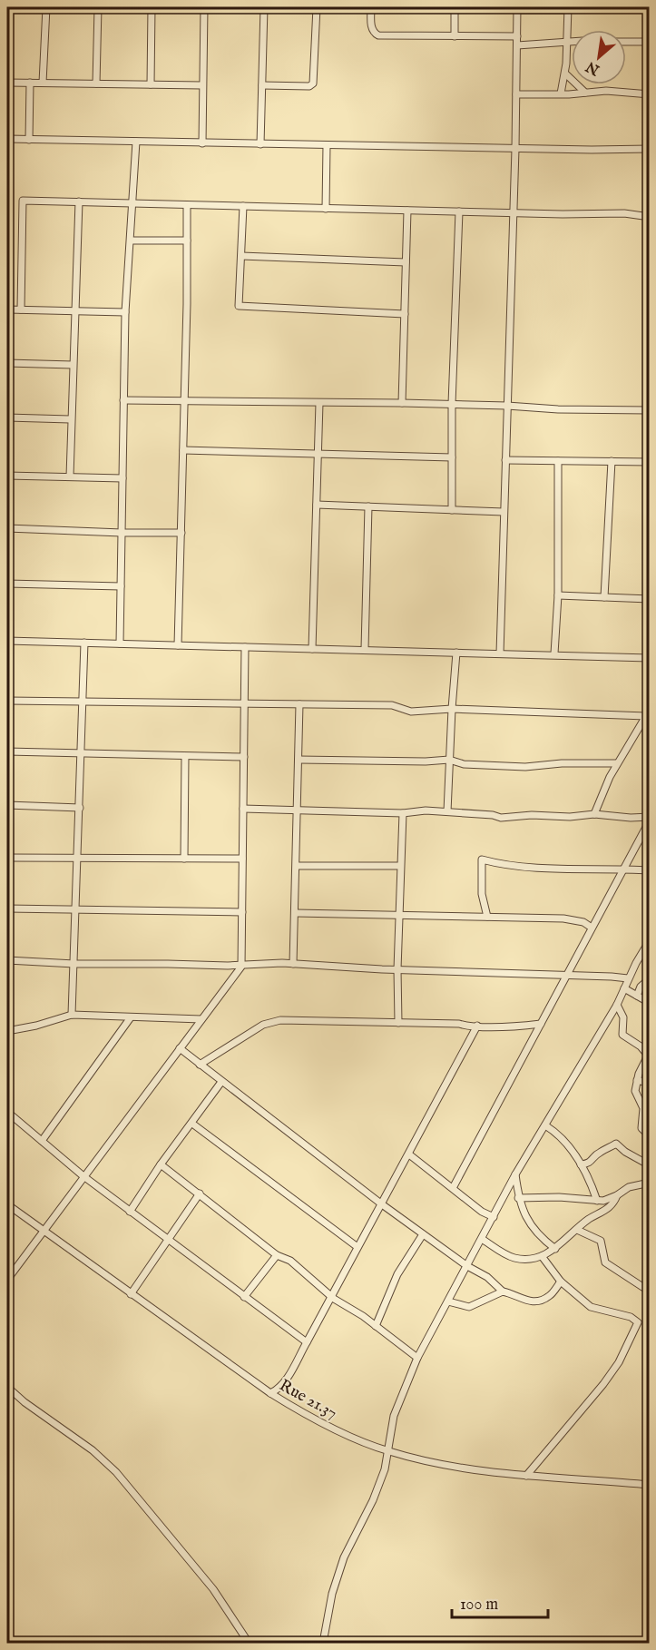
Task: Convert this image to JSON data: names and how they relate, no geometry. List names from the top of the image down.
{
  "streets": {
    "street": ["Rue 21.37"]
  },
  "scale_bar": "100 m",
  "north": "bottom left"
}
